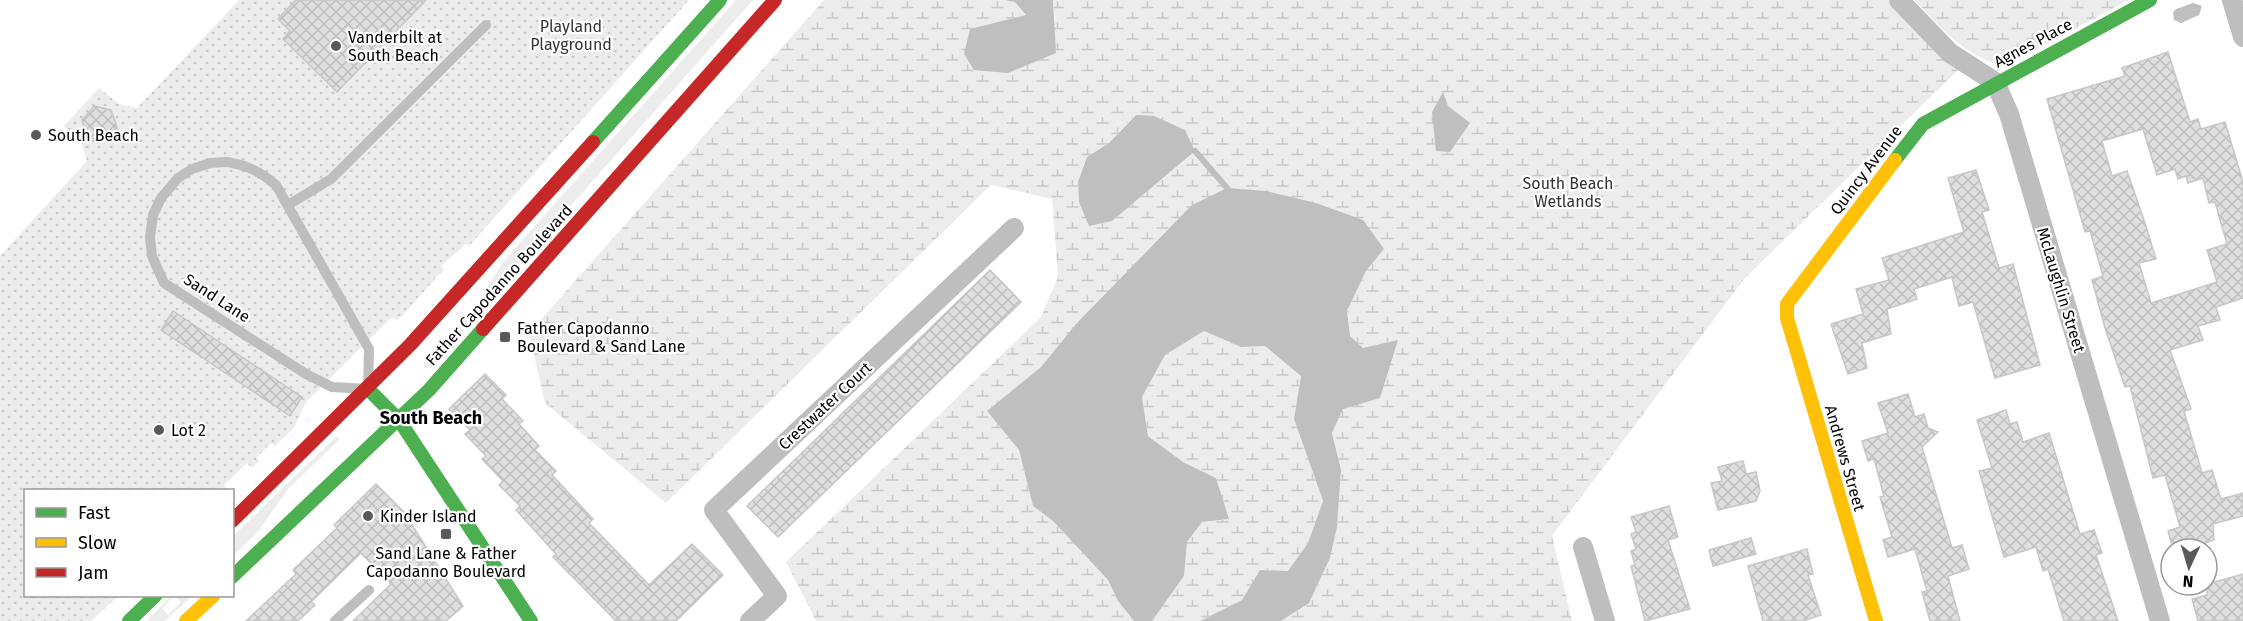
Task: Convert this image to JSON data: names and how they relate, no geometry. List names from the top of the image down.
{
  "streets": {
    "main road": [
      "Agnes Place",
      "Quincy Avenue",
      "Father Capodanno Boulevard",
      "Andrews Street"
    ],
    "street": ["McLaughlin Street", "Crestwater Court"],
    "lane": ["Sand Lane"]
  },
  "crossings": [
    ["Agnes Place", "Quincy Avenue"],
    ["Agnes Place", "McLaughlin Street"],
    ["Quincy Avenue", "McLaughlin Street"],
    ["Quincy Avenue", "Andrews Street"],
    ["Father Capodanno Boulevard", "Sand Lane"]
  ],
  "districts": ["South Beach"],
  "parks": ["Playland Playground", "South Beach Wetlands"],
  "places": {
    "other": [
      "Vanderbilt at South Beach",
      "South Beach",
      "Lot 2",
      "Kinder Island"
    ],
    "transit": ["Father Capodanno Boulevard & Sand Lane", "Sand Lane & Father Capodanno Boulevard"]
  },
  "legend": ["Fast", "Slow", "Jam"],
  "north": "bottom"
}
